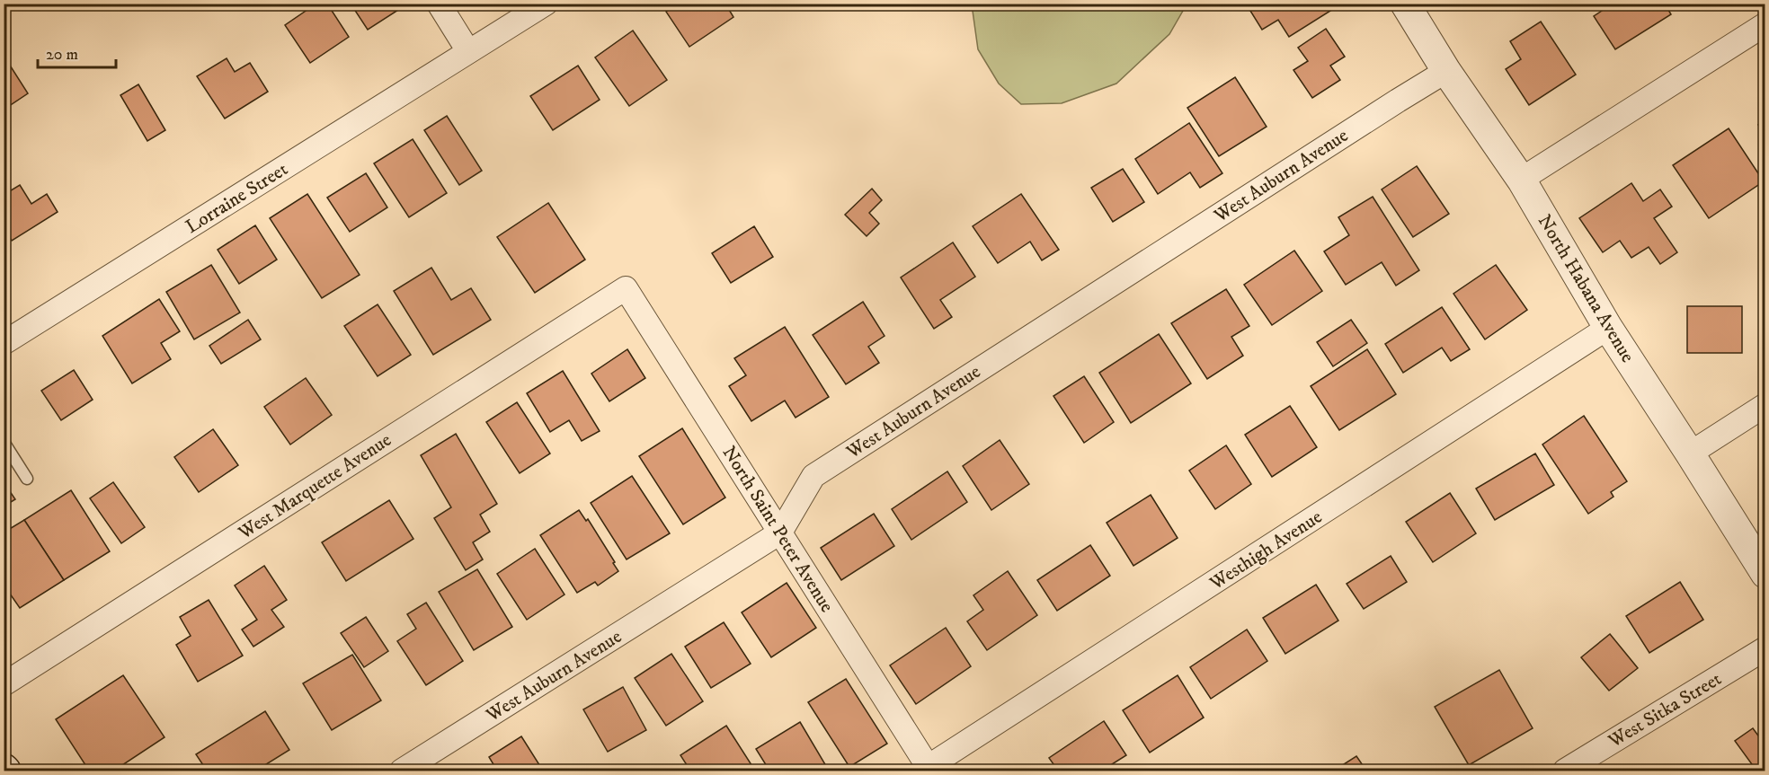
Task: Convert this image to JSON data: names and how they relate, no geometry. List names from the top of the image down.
{
  "streets": {
    "street": [
      "West Auburn Avenue",
      "Lorraine Street",
      "North Habana Avenue",
      "West Marquette Avenue",
      "North Saint Peter Avenue",
      "Westhigh Avenue",
      "West Sitka Street"
    ]
  },
  "crossings": [
    ["West Auburn Avenue", "North Habana Avenue"],
    ["West Auburn Avenue", "North Saint Peter Avenue"],
    ["North Habana Avenue", "Westhigh Avenue"],
    ["West Marquette Avenue", "North Saint Peter Avenue"],
    ["North Saint Peter Avenue", "Westhigh Avenue"]
  ],
  "scale_bar": "20 m"
}
